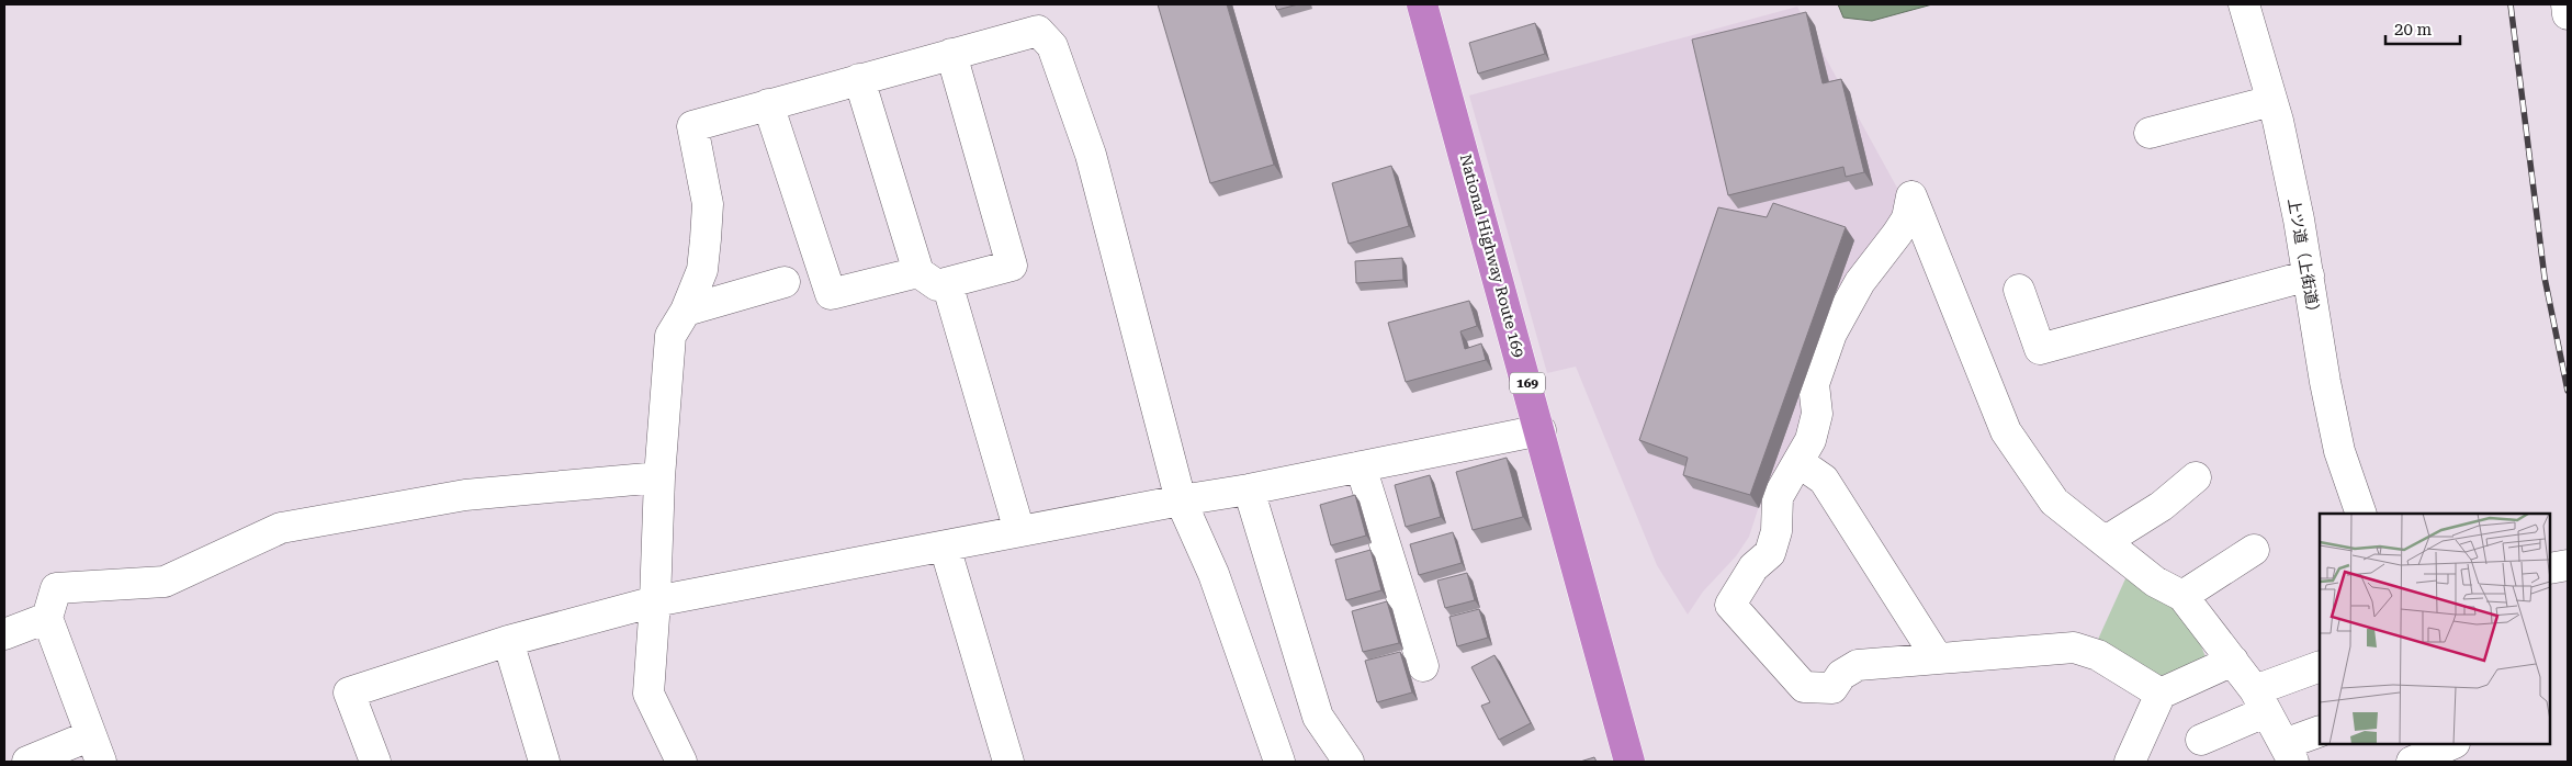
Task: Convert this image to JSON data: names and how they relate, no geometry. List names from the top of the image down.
{
  "streets": {
    "highway": ["National Highway Route 169", "169"],
    "street": ["上ツ道（上街道）"]
  },
  "scale_bar": "20 m"
}
